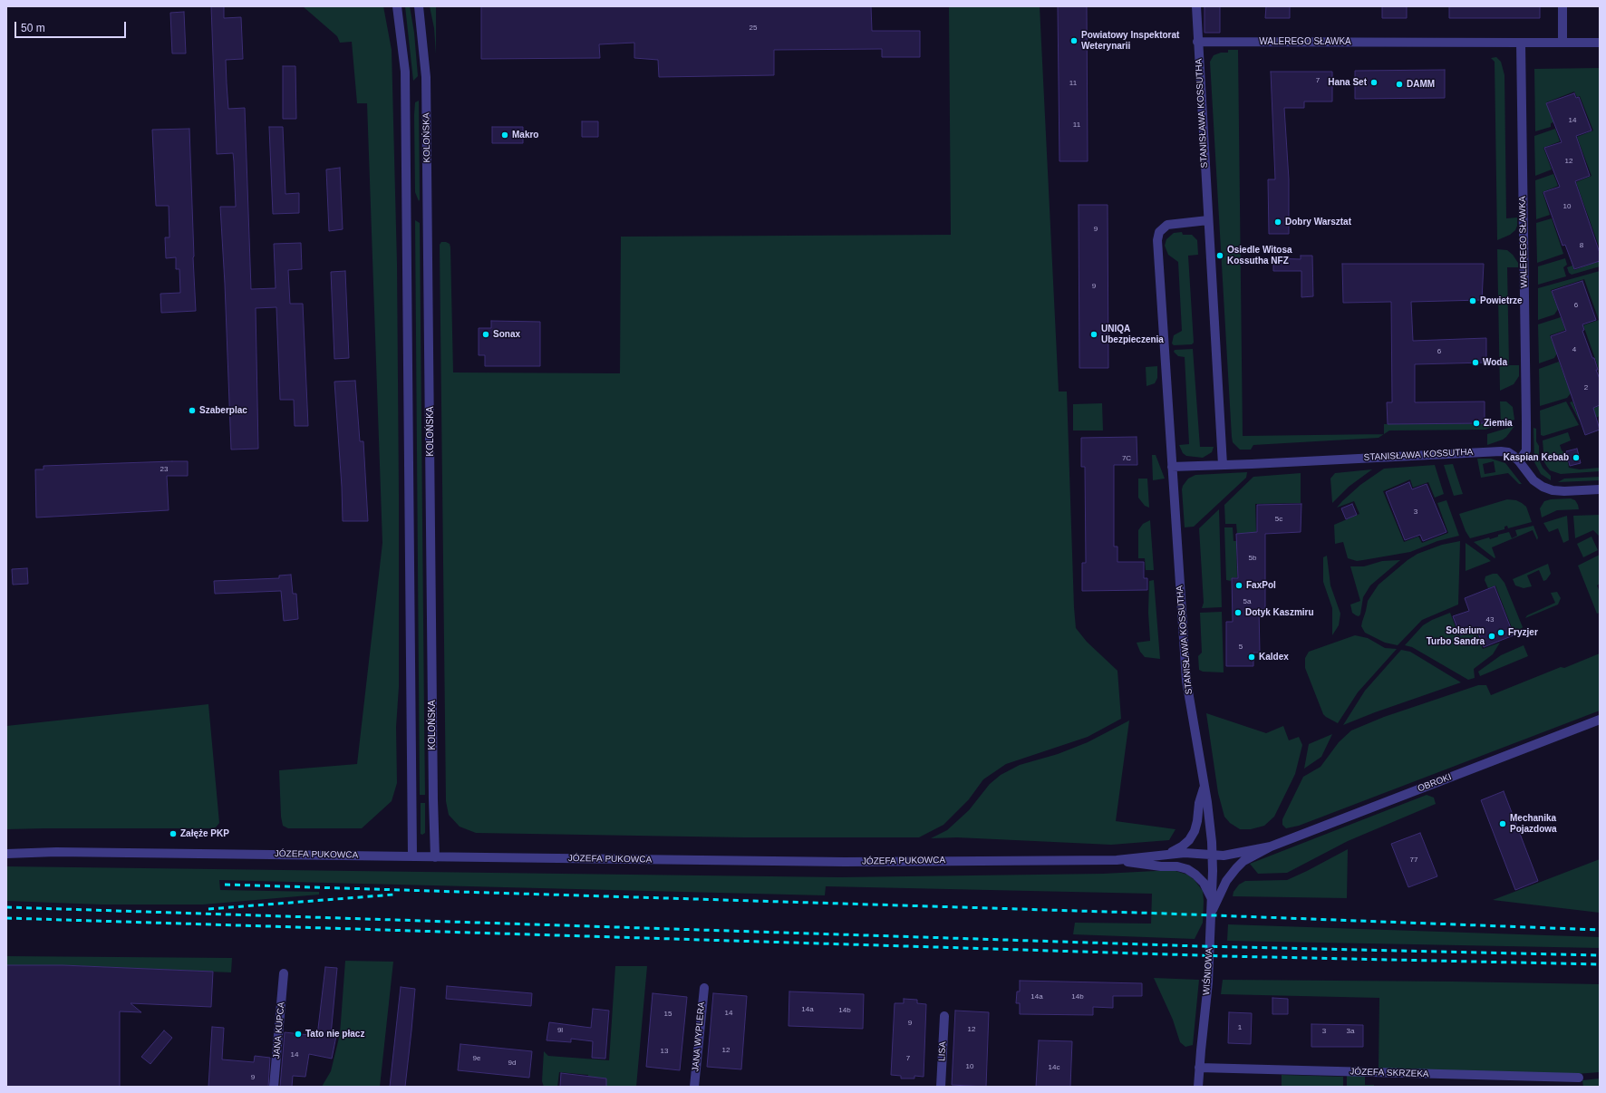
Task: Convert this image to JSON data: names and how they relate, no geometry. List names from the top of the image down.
{
  "streets": {
    "street": [
      "WALEREGO SŁAWKA",
      "STANISŁAWA KOSSUTHA",
      "KOLOŃSKA",
      "OBROKI",
      "JÓZEFA PUKOWCA",
      "WIŚNIOWA",
      "JANA KUPCA",
      "JANA WYPLERA",
      "LISA",
      "JÓZEFA SKRZEKA"
    ]
  },
  "crossings": [
    ["WALEREGO SŁAWKA", "STANISŁAWA KOSSUTHA"],
    ["STANISŁAWA KOSSUTHA", "OBROKI"],
    ["STANISŁAWA KOSSUTHA", "JÓZEFA PUKOWCA"],
    ["STANISŁAWA KOSSUTHA", "WIŚNIOWA"],
    ["KOLOŃSKA", "JÓZEFA PUKOWCA"],
    ["OBROKI", "JÓZEFA PUKOWCA"],
    ["OBROKI", "WIŚNIOWA"],
    ["JÓZEFA PUKOWCA", "WIŚNIOWA"],
    ["WIŚNIOWA", "JÓZEFA SKRZEKA"]
  ],
  "places": [
    "Powiatowy Inspektorat Weterynarii",
    "Hana Set",
    "DAMM",
    "Makro",
    "Dobry Warsztat",
    "Osiedle Witosa Kossutha NFZ",
    "Powietrze",
    "Sonax",
    "UNIQA Ubezpieczenia",
    "Woda",
    "Szaberplac",
    "Ziemia",
    "Kaspian Kebab",
    "FaxPol",
    "Dotyk Kaszmiru",
    "Fryzjer",
    "Solarium Turbo Sandra",
    "Kaldex",
    "Mechanika Pojazdowa",
    "Załęże PKP",
    "Tato nie płacz"
  ],
  "house_numbers": [
    "25",
    "7",
    "11",
    "14",
    "11",
    "12",
    "10",
    "9",
    "8",
    "9",
    "6",
    "4",
    "6",
    "2",
    "7C",
    "23",
    "3",
    "5c",
    "5b",
    "5a",
    "43",
    "5",
    "77",
    "14a",
    "14b",
    "14a",
    "14b",
    "14",
    "15",
    "9",
    "1",
    "12",
    "9l",
    "3",
    "3a",
    "12",
    "13",
    "14",
    "9e",
    "7",
    "9d",
    "10",
    "14c",
    "9"
  ],
  "scale_bar": "50 m"
}
